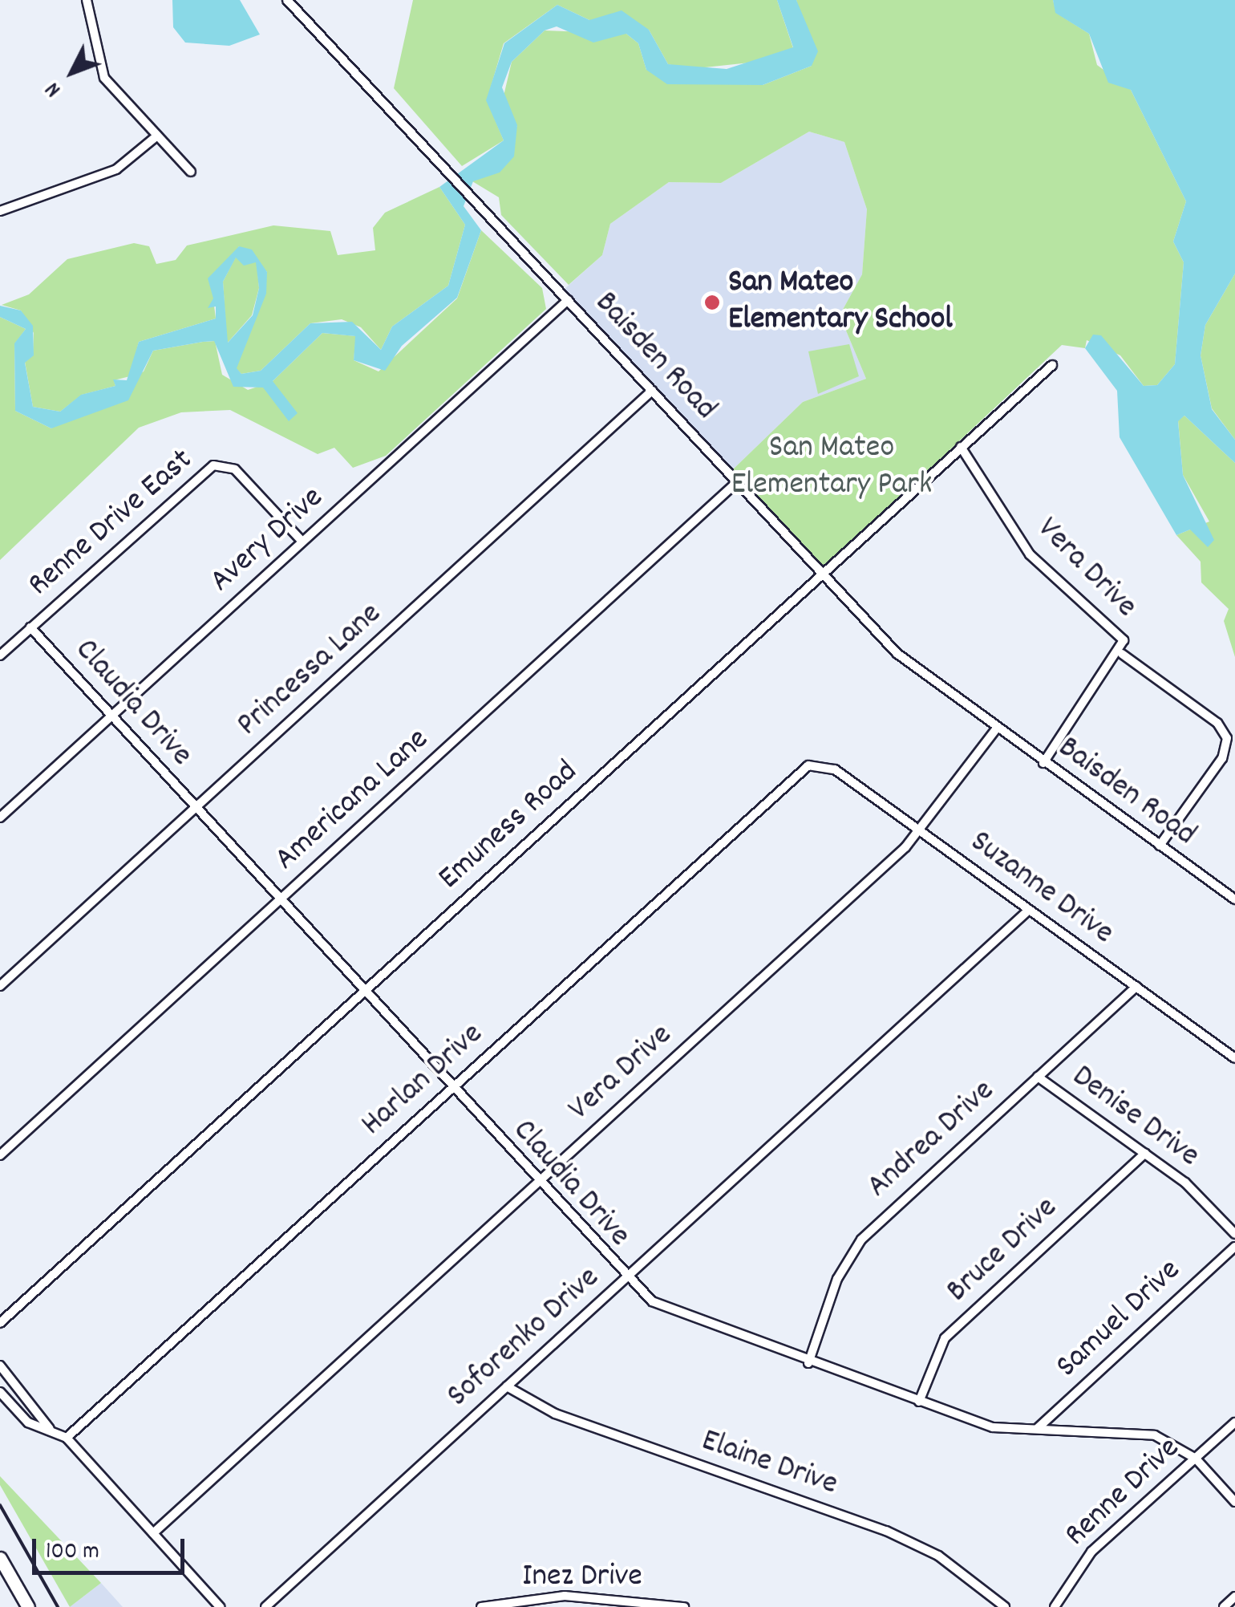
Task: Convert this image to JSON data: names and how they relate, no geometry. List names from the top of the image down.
{
  "streets": {
    "street": [
      "Baisden Road",
      "Renne Drive East",
      "Avery Drive",
      "Vera Drive",
      "Princessa Lane",
      "Claudia Drive",
      "Americana Lane",
      "Emuness Road",
      "Suzanne Drive",
      "Harlan Drive",
      "Denise Drive",
      "Andrea Drive",
      "Bruce Drive",
      "Samuel Drive",
      "Soforenko Drive",
      "Elaine Drive",
      "Renne Drive",
      "Inez Drive"
    ]
  },
  "crossings": [
    ["Baisden Road", "Avery Drive"],
    ["Baisden Road", "Vera Drive"],
    ["Baisden Road", "Princessa Lane"],
    ["Baisden Road", "Americana Lane"],
    ["Baisden Road", "Emuness Road"],
    ["Renne Drive East", "Avery Drive"],
    ["Renne Drive East", "Claudia Drive"],
    ["Avery Drive", "Claudia Drive"],
    ["Vera Drive", "Claudia Drive"],
    ["Vera Drive", "Emuness Road"],
    ["Vera Drive", "Suzanne Drive"],
    ["Princessa Lane", "Claudia Drive"],
    ["Claudia Drive", "Americana Lane"],
    ["Claudia Drive", "Emuness Road"],
    ["Claudia Drive", "Harlan Drive"],
    ["Claudia Drive", "Andrea Drive"],
    ["Claudia Drive", "Bruce Drive"],
    ["Claudia Drive", "Samuel Drive"],
    ["Claudia Drive", "Soforenko Drive"],
    ["Claudia Drive", "Renne Drive"],
    ["Suzanne Drive", "Harlan Drive"],
    ["Suzanne Drive", "Andrea Drive"],
    ["Suzanne Drive", "Soforenko Drive"],
    ["Denise Drive", "Andrea Drive"],
    ["Denise Drive", "Bruce Drive"],
    ["Soforenko Drive", "Elaine Drive"]
  ],
  "parks": ["San Mateo Elementary Park"],
  "places": ["San Mateo Elementary School"],
  "scale_bar": "100 m",
  "north": "bottom left"
}
